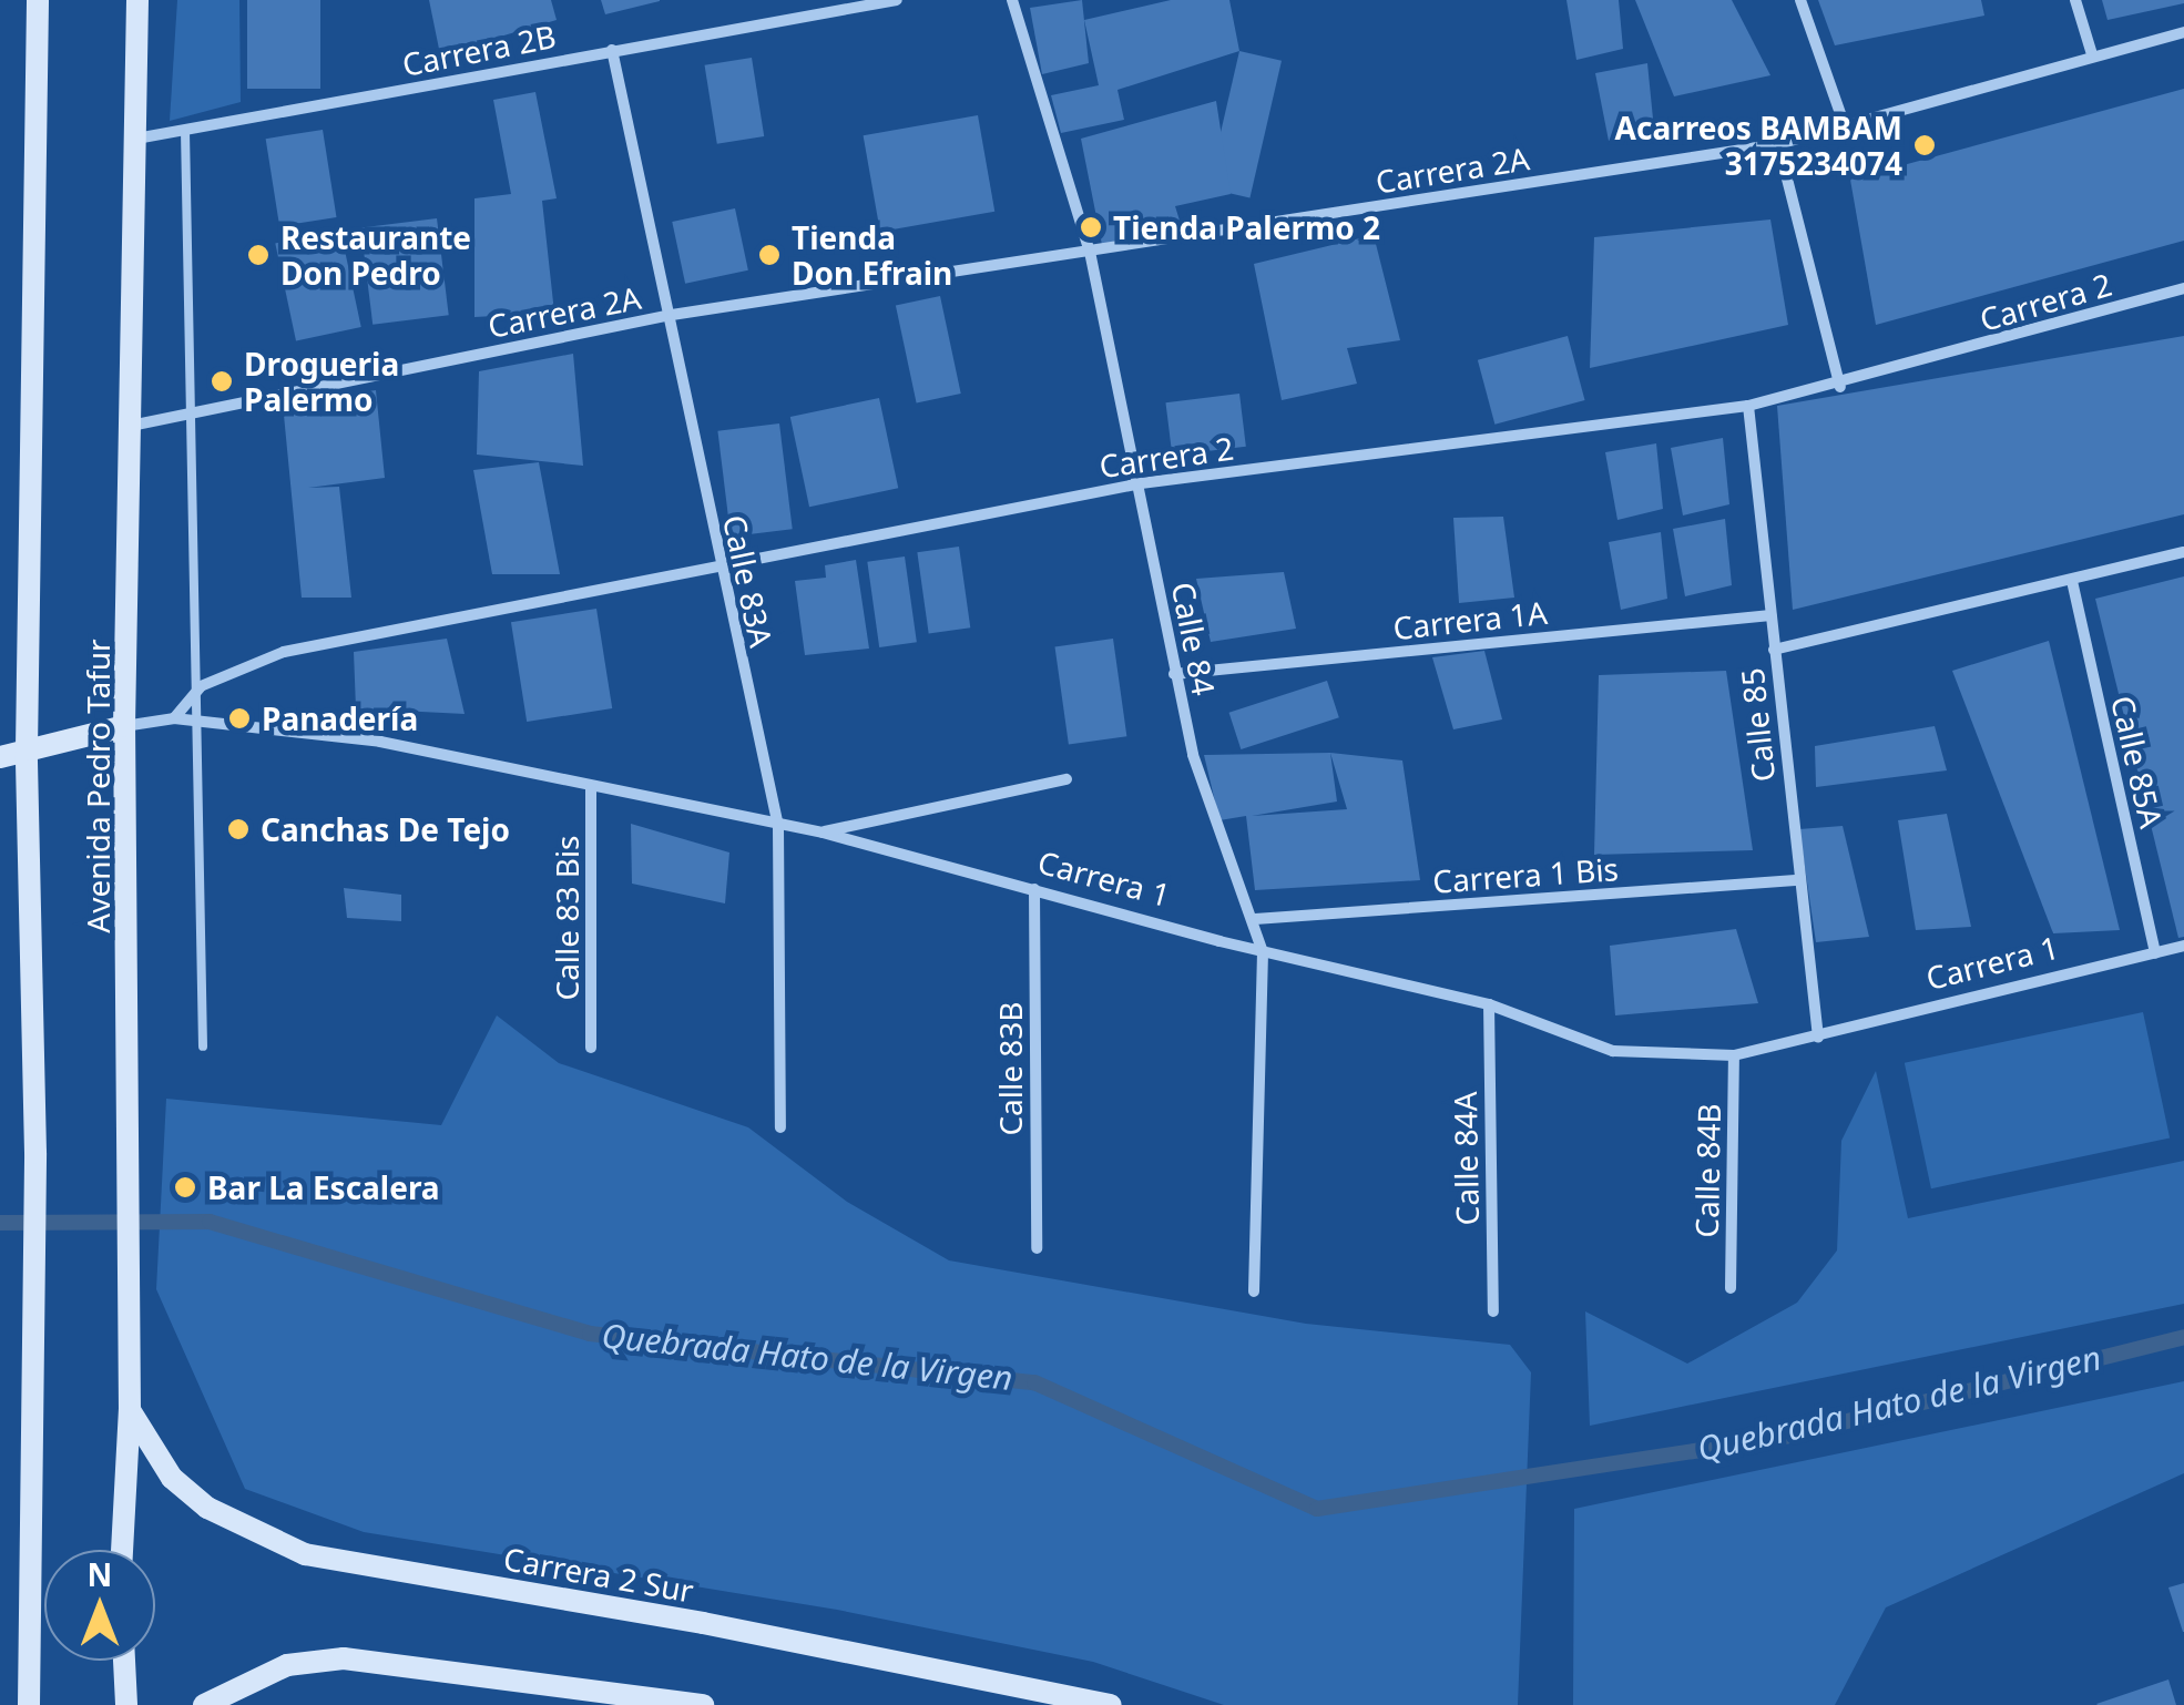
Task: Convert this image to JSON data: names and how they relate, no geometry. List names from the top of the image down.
{
  "streets": {
    "main road": ["Avenida Pedro Tafur", "Carrera 1", "Carrera 2 Sur"],
    "street": [
      "Carrera 2B",
      "Carrera 2A",
      "Carrera 2",
      "Calle 83A",
      "Carrera 1A",
      "Calle 84",
      "Calle 85",
      "Calle 85A",
      "Carrera 1 Bis",
      "Calle 83 Bis",
      "Calle 83B",
      "Calle 84A",
      "Calle 84B"
    ]
  },
  "crossings": [
    ["Carrera 2B", "Calle 83A"],
    ["Carrera 2B", "Avenida Pedro Tafur"],
    ["Carrera 2A", "Calle 83A"],
    ["Carrera 2A", "Calle 84"],
    ["Carrera 2A", "Avenida Pedro Tafur"],
    ["Carrera 2", "Calle 83A"],
    ["Carrera 2", "Calle 84"],
    ["Carrera 2", "Calle 85"],
    ["Carrera 2", "Carrera 1"],
    ["Calle 83A", "Carrera 1"],
    ["Carrera 1A", "Calle 84"],
    ["Carrera 1A", "Calle 85"],
    ["Calle 84", "Carrera 1 Bis"],
    ["Calle 84", "Carrera 1"],
    ["Calle 85", "Carrera 1 Bis"],
    ["Calle 85", "Carrera 1"],
    ["Calle 85A", "Carrera 1"],
    ["Avenida Pedro Tafur", "Carrera 1"],
    ["Avenida Pedro Tafur", "Carrera 2 Sur"],
    ["Carrera 1", "Calle 83 Bis"],
    ["Carrera 1", "Calle 83B"],
    ["Carrera 1", "Calle 84A"],
    ["Carrera 1", "Calle 84B"]
  ],
  "water": ["Quebrada Hato de la Virgen"],
  "places": [
    "Acarreos BAMBAM 3175234074",
    "Tienda Palermo 2",
    "Restaurante Don Pedro",
    "Tienda Don Efrain",
    "Drogueria Palermo",
    "Panadería",
    "Canchas De Tejo",
    "Bar La Escalera"
  ],
  "north": "top"
}
